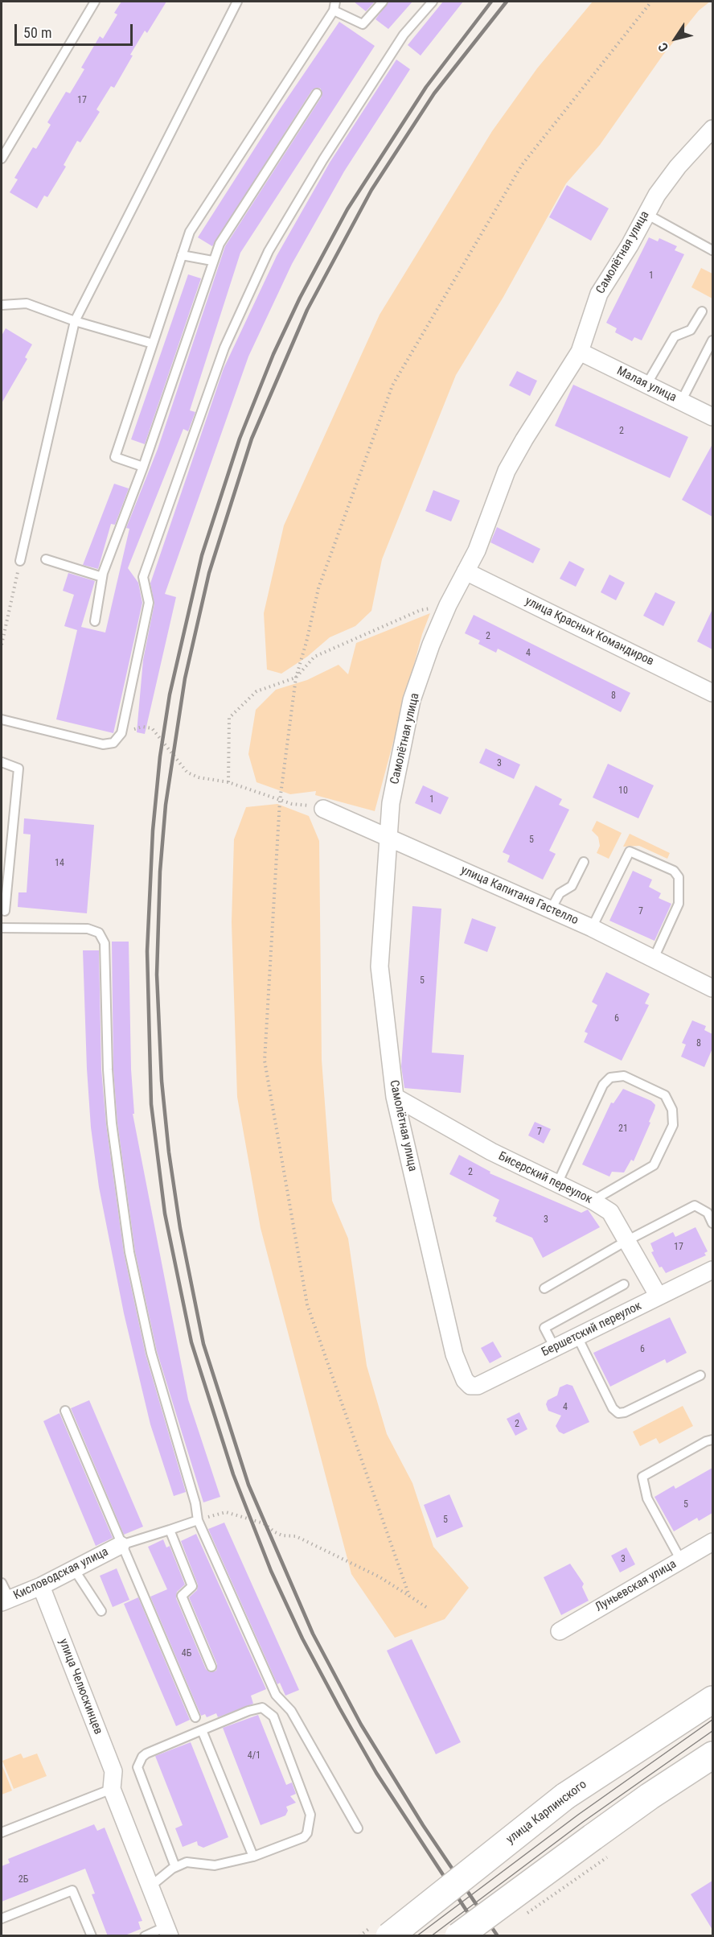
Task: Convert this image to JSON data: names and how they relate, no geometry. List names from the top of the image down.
{
  "streets": {
    "main road": ["улица Карпинского"],
    "street": [
      "Самолётная улица",
      "Малая улица",
      "улица Красных Командиров",
      "улица Капитана Гастелло",
      "Бисерский переулок",
      "Бершетский переулок",
      "Кисловодская улица",
      "Луньевская улица",
      "улица Челюскинцев"
    ]
  },
  "crossings": [
    ["Самолётная улица", "Малая улица"],
    ["Самолётная улица", "улица Красных Командиров"],
    ["Самолётная улица", "улица Капитана Гастелло"],
    ["Самолётная улица", "Бисерский переулок"],
    ["Самолётная улица", "Бершетский переулок"],
    ["Бисерский переулок", "Бершетский переулок"],
    ["Кисловодская улица", "улица Челюскинцев"]
  ],
  "house_numbers": [
    "17",
    "1",
    "2",
    "2",
    "4",
    "8",
    "3",
    "10",
    "1",
    "5",
    "14",
    "7",
    "5",
    "6",
    "8",
    "21",
    "7",
    "2",
    "3",
    "17",
    "6",
    "4",
    "2",
    "5",
    "5",
    "3",
    "4Б",
    "4/1",
    "2Б"
  ],
  "scale_bar": "50 m",
  "north": "bottom left"
}
